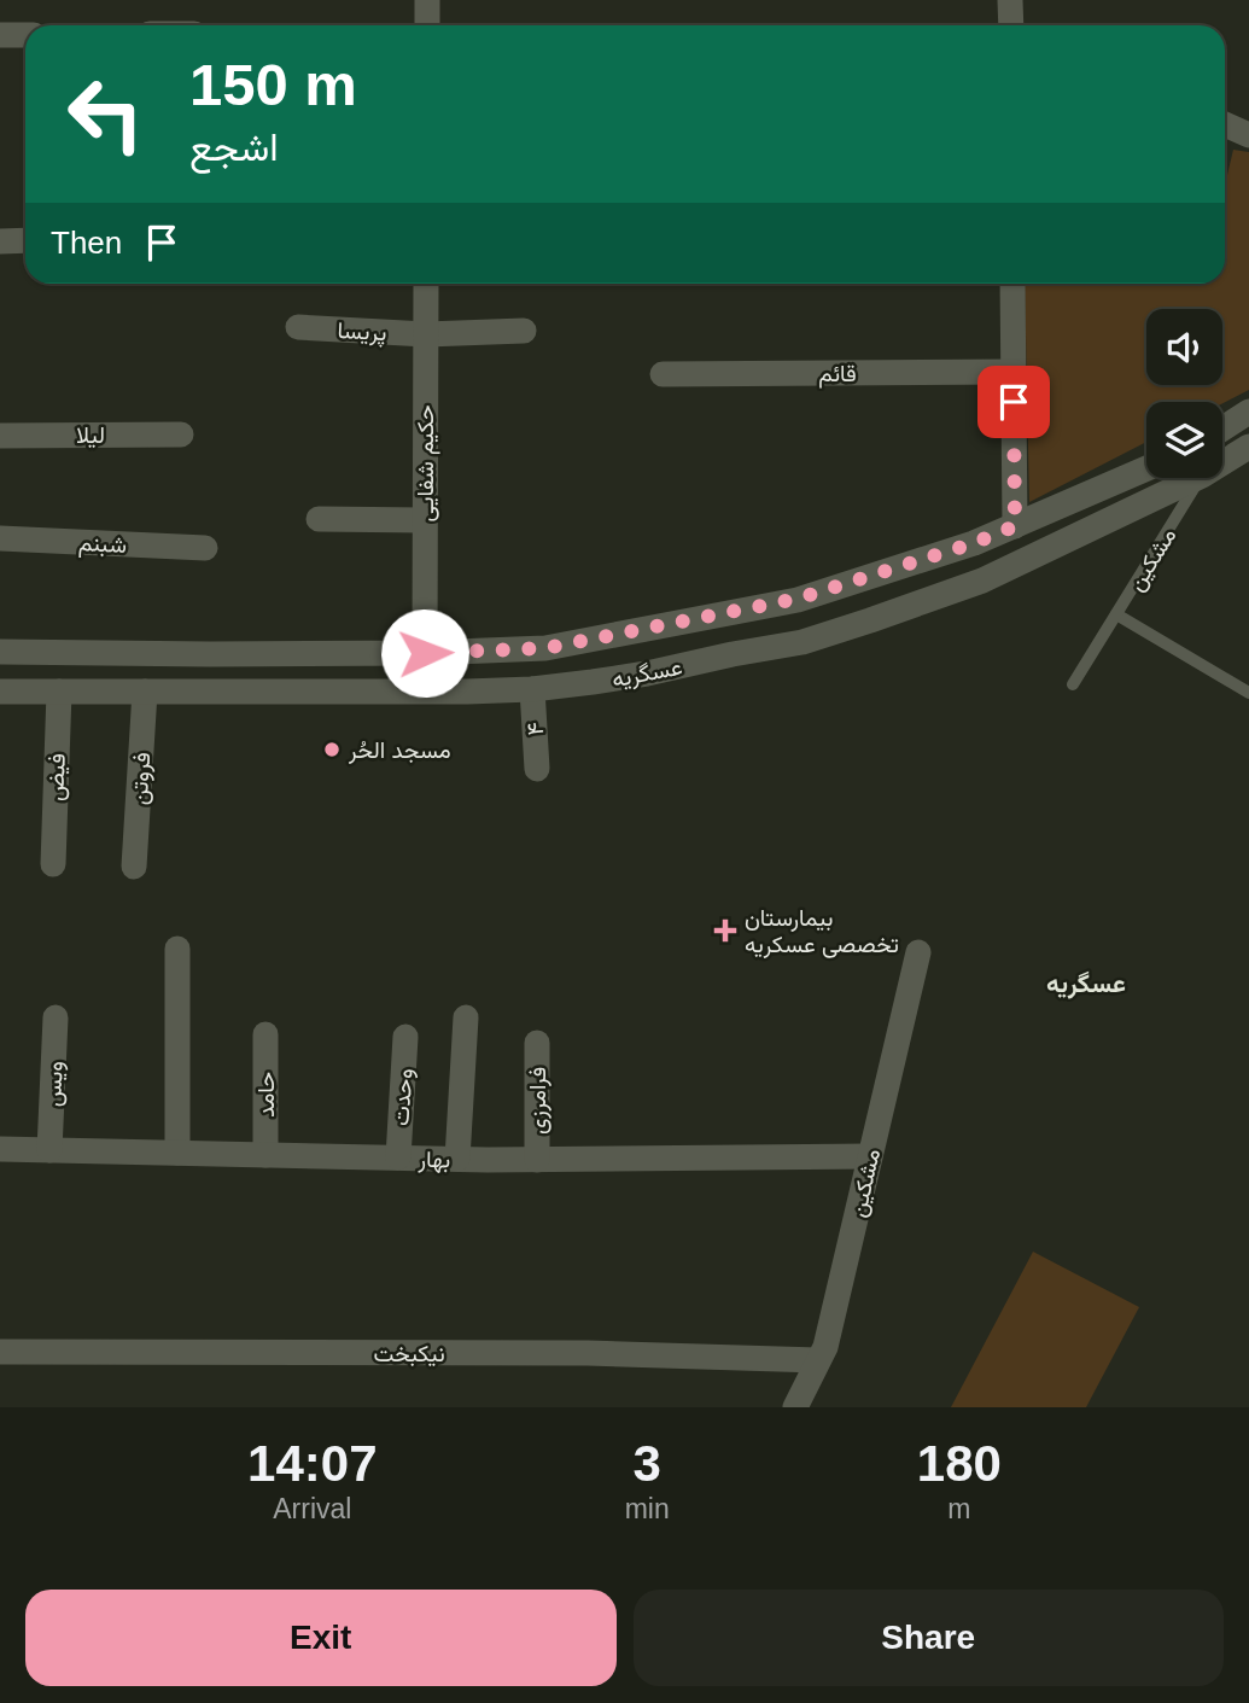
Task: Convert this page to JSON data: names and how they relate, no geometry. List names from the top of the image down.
{
  "streets": {
    "street": [
      "پریسا",
      "قائم",
      "لیلا",
      "حکیم شفایی",
      "شبنم",
      "مشکین",
      "عسگریه",
      "۴",
      "فیض",
      "فروتن",
      "ویس",
      "حامد",
      "وحدت",
      "فرامرزی",
      "بهار",
      "نیکبخت"
    ]
  },
  "crossings": [
    ["پریسا", "حکیم شفایی"],
    ["حکیم شفایی", "عسگریه"],
    ["مشکین", "بهار"],
    ["مشکین", "نیکبخت"],
    ["عسگریه", "۴"],
    ["عسگریه", "فیض"],
    ["عسگریه", "فروتن"],
    ["ویس", "بهار"],
    ["حامد", "بهار"],
    ["وحدت", "بهار"],
    ["فرامرزی", "بهار"]
  ],
  "districts": ["عسگریه"],
  "places": {
    "other": ["مسجد الحُر"],
    "health": ["بیمارستان تخصصی عسکریه"]
  },
  "page": {
    "turn": ["150 m", "اشجع"],
    "then": "Then",
    "eta": [
      "14:07",
      "Arrival",
      "3",
      "min",
      "180",
      "m"
    ],
    "buttons": ["Exit", "Share"]
  }
}
